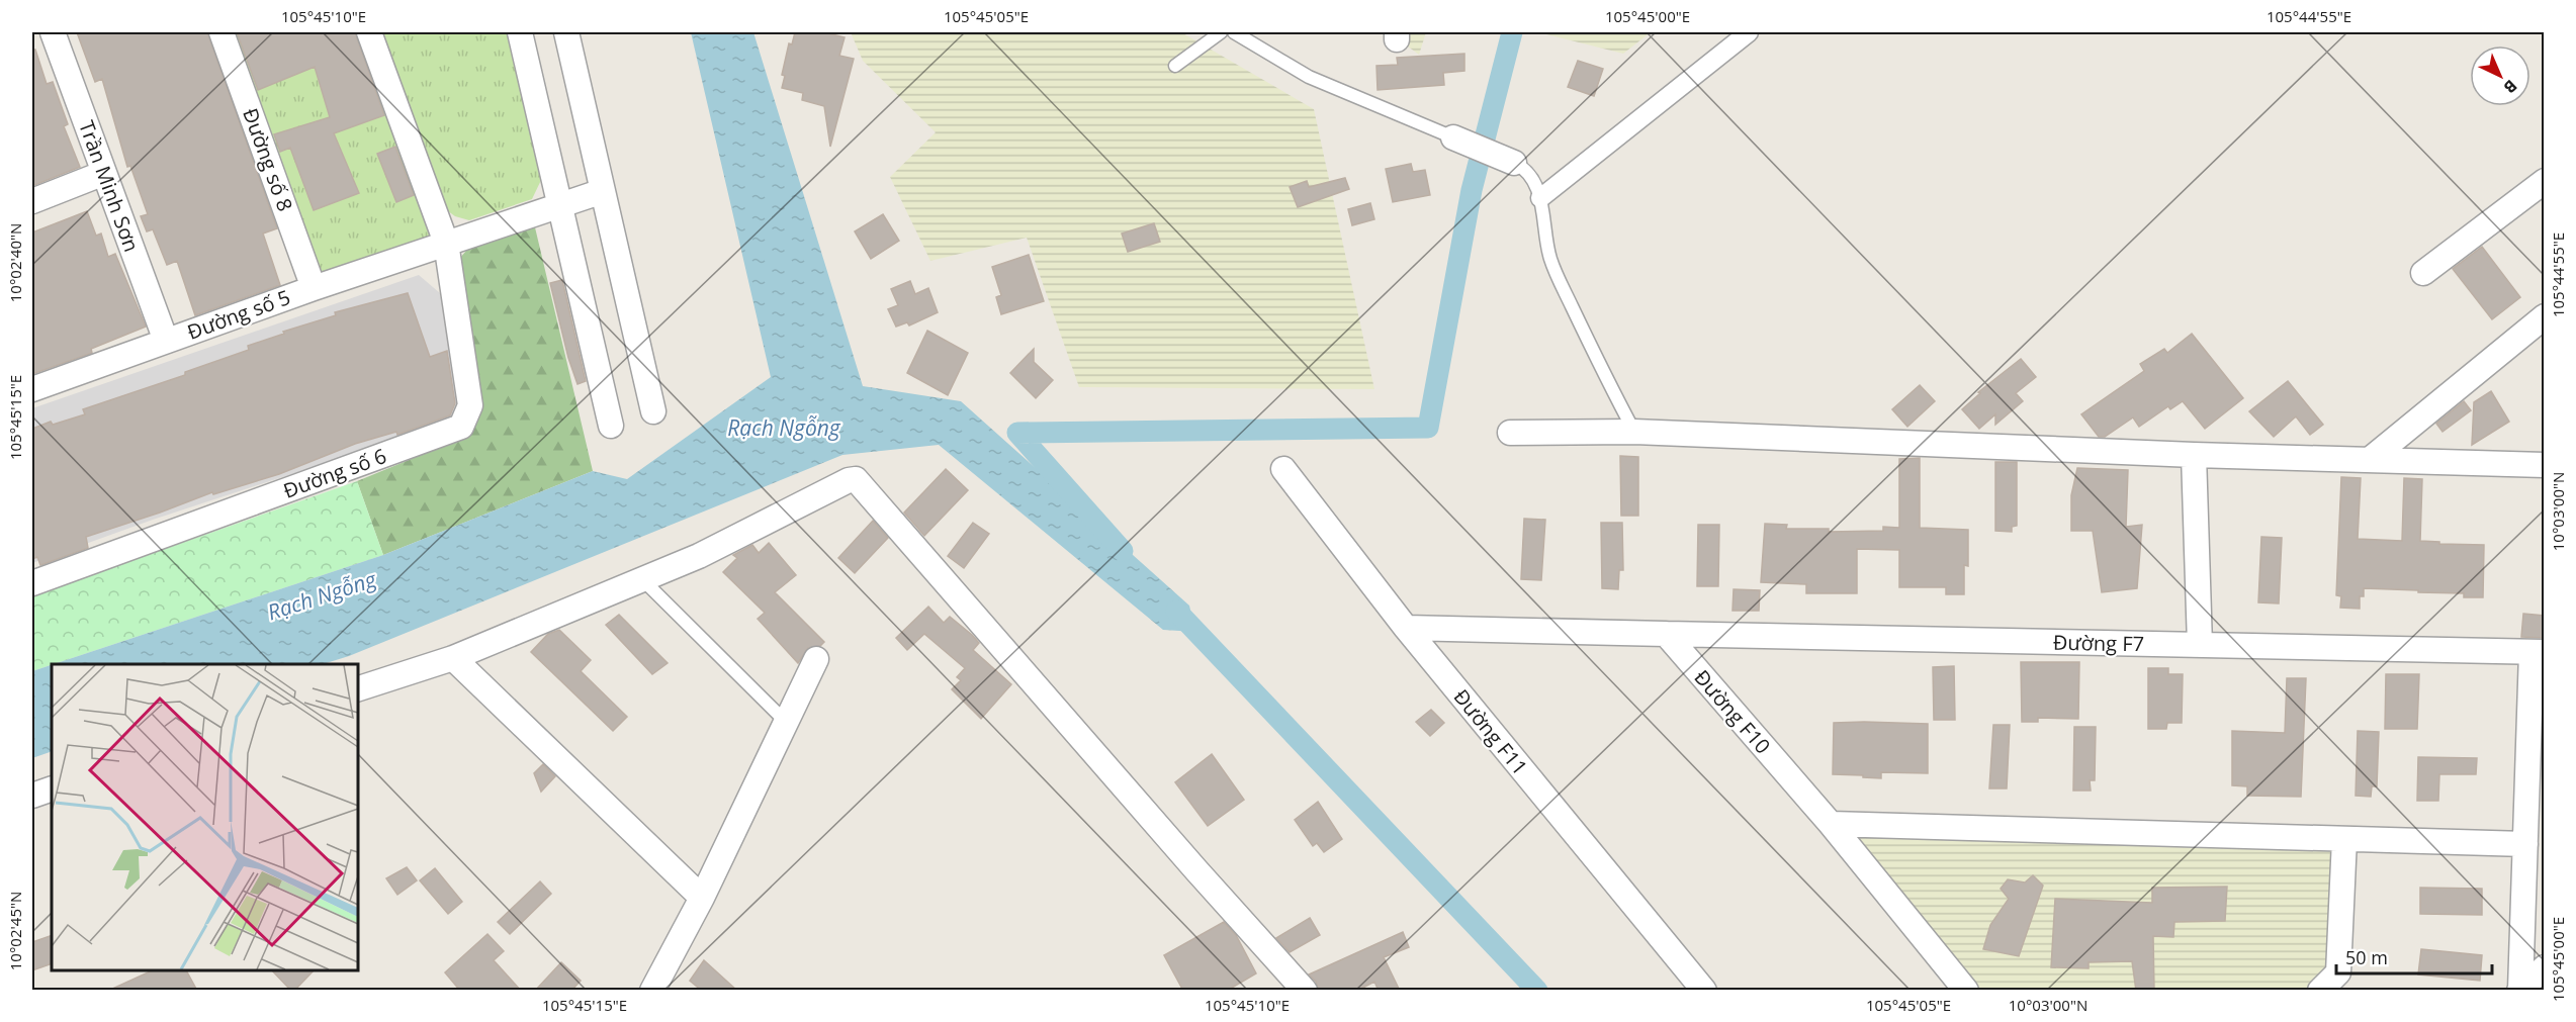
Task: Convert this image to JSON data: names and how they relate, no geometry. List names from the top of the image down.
{
  "streets": {
    "street": [
      "Đường số 8",
      "Trần Minh Sơn",
      "Đường số 5",
      "Đường số 6",
      "Đường F7",
      "Đường F10",
      "Đường F11"
    ]
  },
  "crossings": [
    ["Đường số 8", "Đường số 5"],
    ["Trần Minh Sơn", "Đường số 5"],
    ["Đường số 5", "Đường số 6"],
    ["Đường F7", "Đường F10"]
  ],
  "water": ["Rạch Ngỗng"],
  "scale_bar": "50 m",
  "north": "bottom right",
  "coordinates": [
    "105°45'10\"E",
    "105°45'05\"E",
    "105°45'00\"E",
    "105°44'55\"E",
    "10°02'40\"N",
    "105°45'15\"E",
    "10°03'00\"N",
    "10°02'45\"N"
  ]
}
